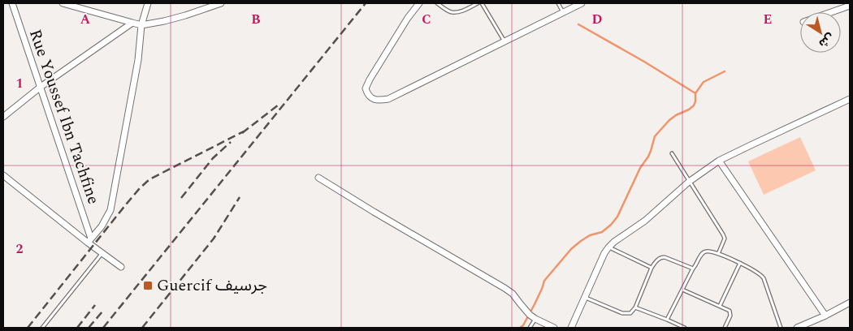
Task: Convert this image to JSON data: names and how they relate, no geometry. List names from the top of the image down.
{
  "streets": {
    "street": ["Rue Youssef Ibn Tachfine"]
  },
  "places": {
    "transit": ["Guercif جرسيف"]
  },
  "north": "bottom right",
  "grid": {
    "columns": [
      "A",
      "B",
      "C",
      "D",
      "E"
    ],
    "rows": ["1", "2"]
  }
}
